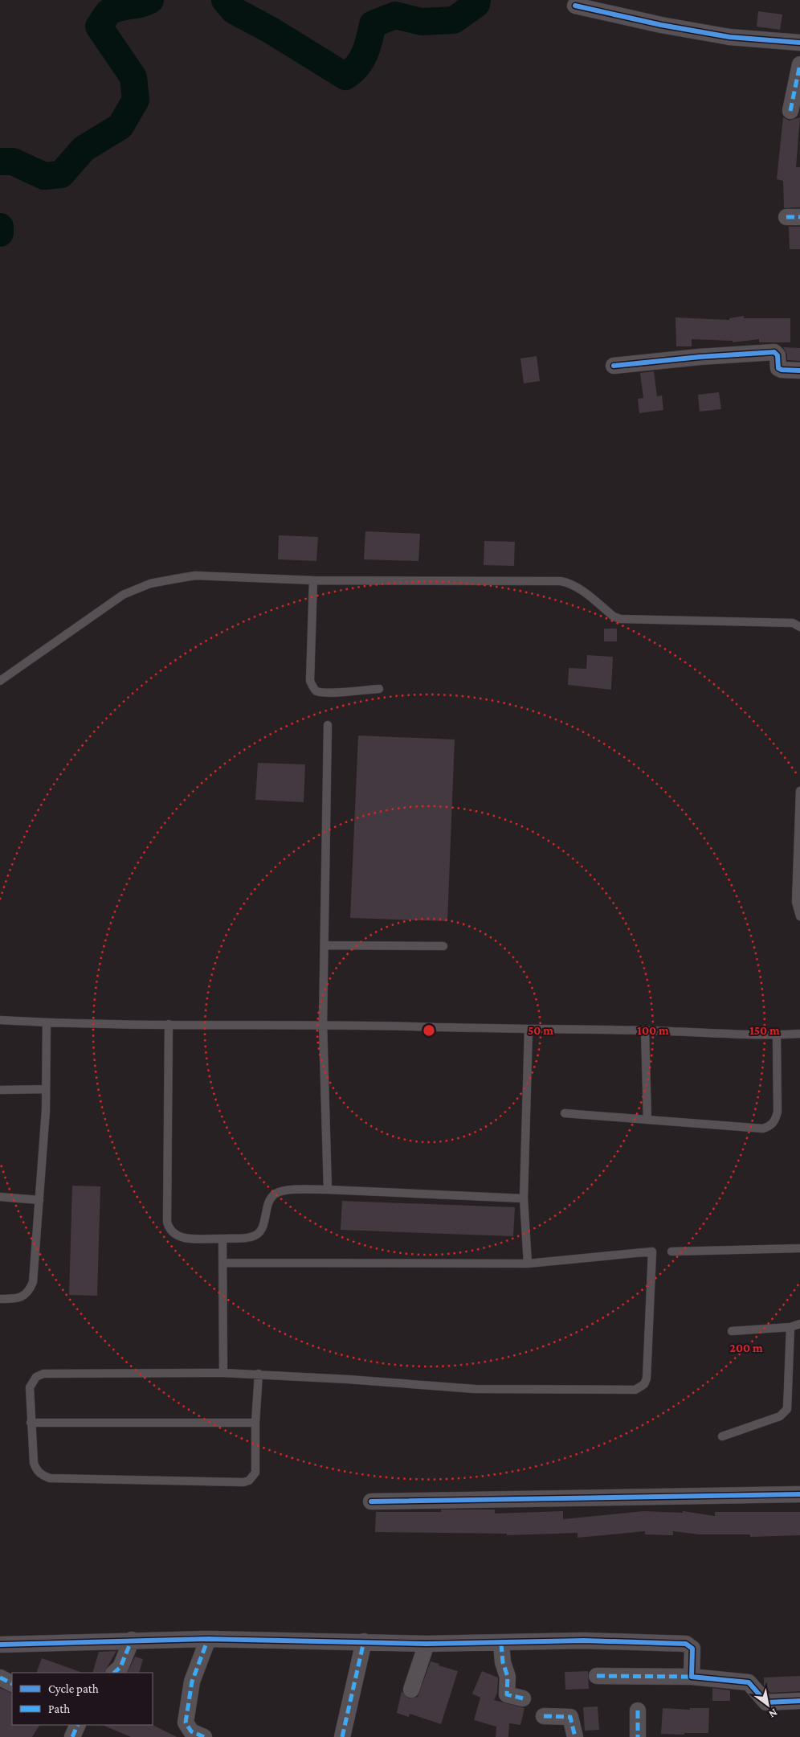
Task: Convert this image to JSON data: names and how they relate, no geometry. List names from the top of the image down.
{
  "legend": ["Cycle path", "Path"],
  "north": "bottom right",
  "rings": [
    "50 m",
    "100 m",
    "150 m",
    "200 m"
  ]
}
